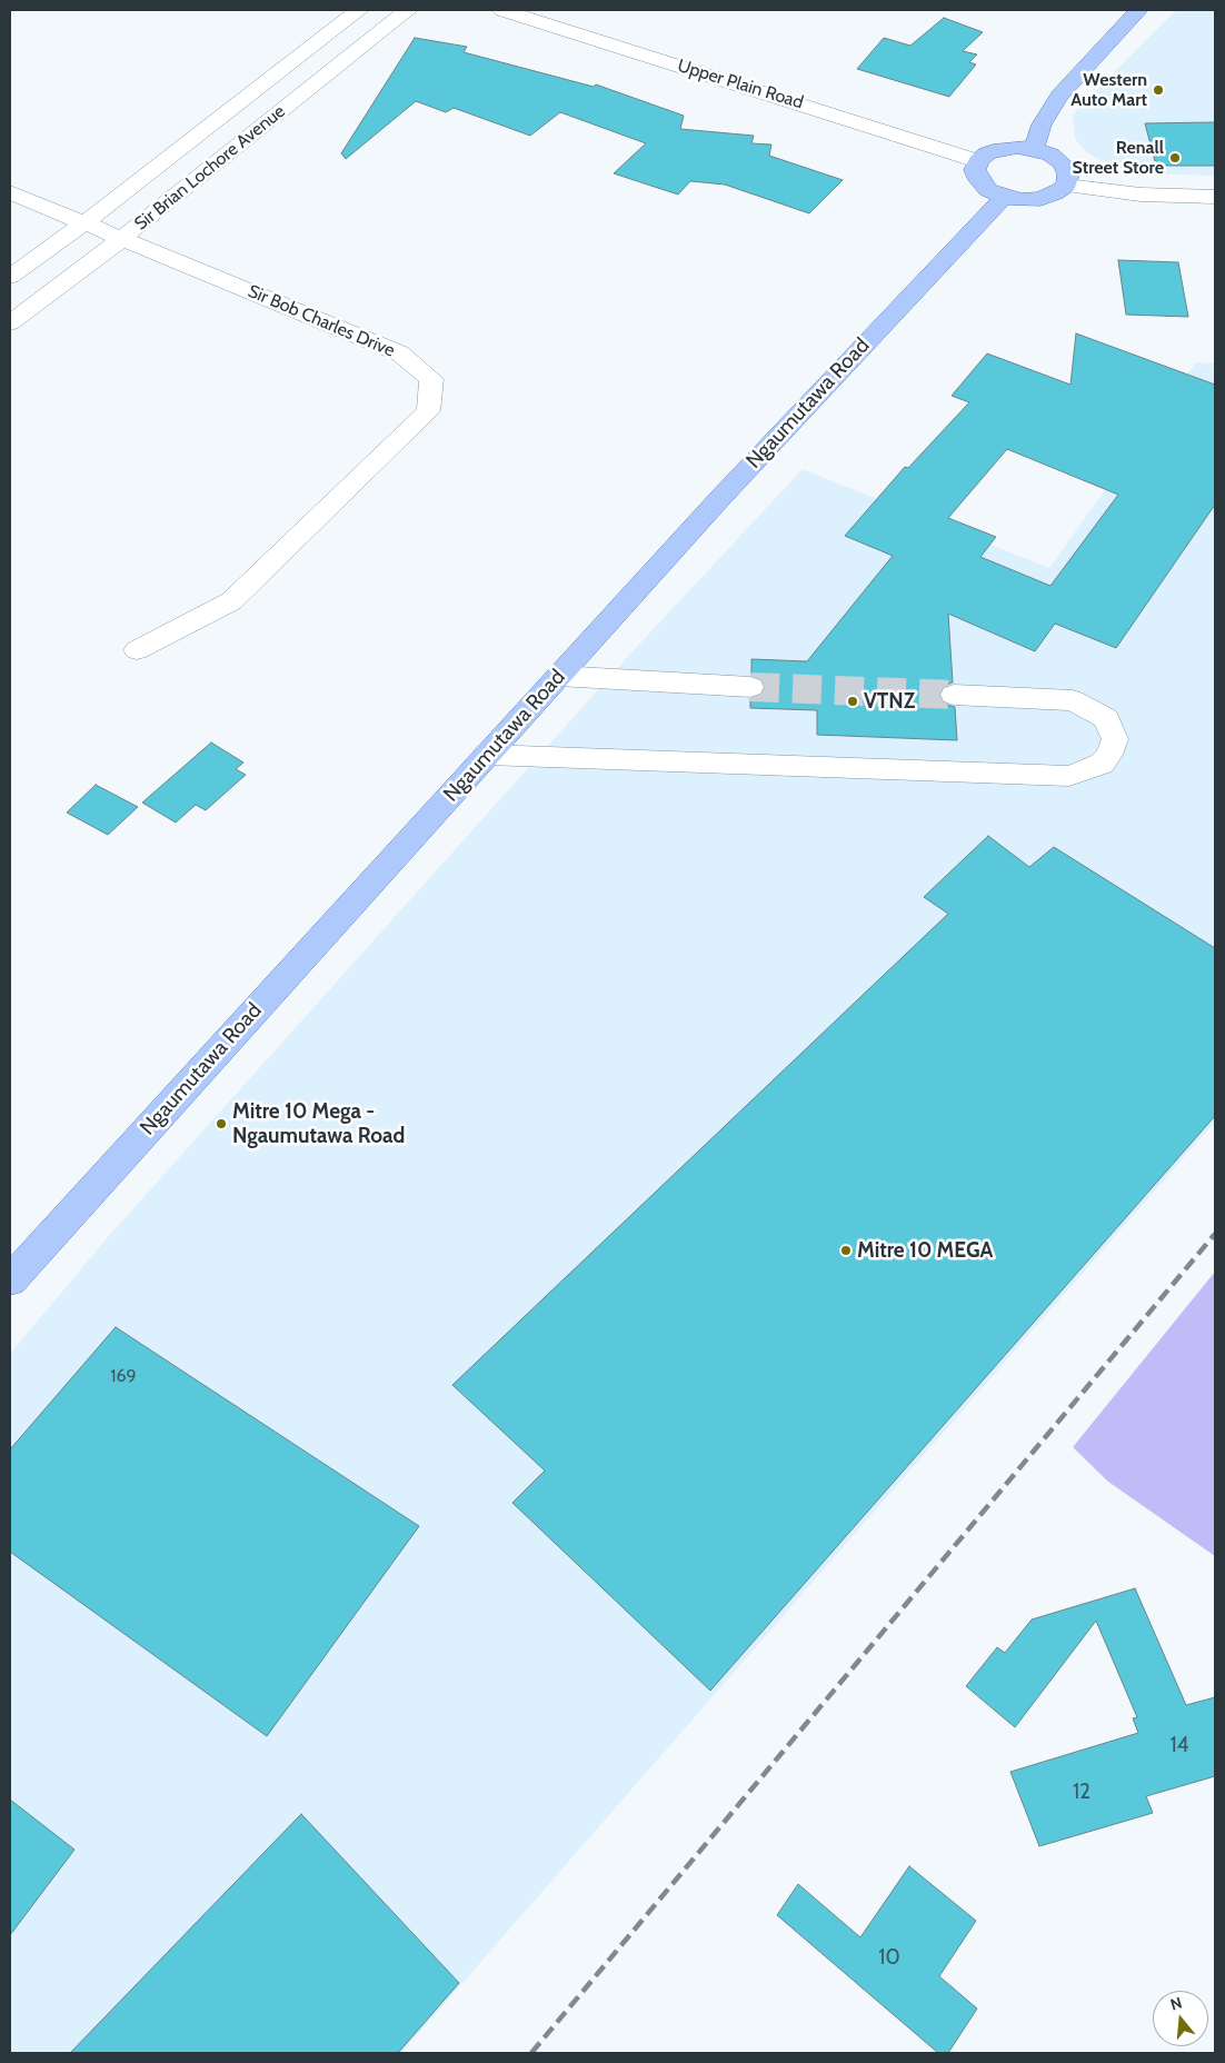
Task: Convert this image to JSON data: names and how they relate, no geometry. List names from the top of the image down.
{
  "streets": {
    "main road": ["Ngaumutawa Road"],
    "street": ["Upper Plain Road", "Sir Brian Lochore Avenue", "Sir Bob Charles Drive"]
  },
  "crossings": [
    ["Upper Plain Road", "Ngaumutawa Road"],
    ["Sir Brian Lochore Avenue", "Sir Bob Charles Drive"]
  ],
  "places": [
    "Western Auto Mart",
    "Renall Street Store",
    "VTNZ",
    "Mitre 10 Mega - Ngaumutawa Road",
    "Mitre 10 MEGA"
  ],
  "house_numbers": [
    "169",
    "14",
    "12",
    "10"
  ],
  "north": "top"
}
